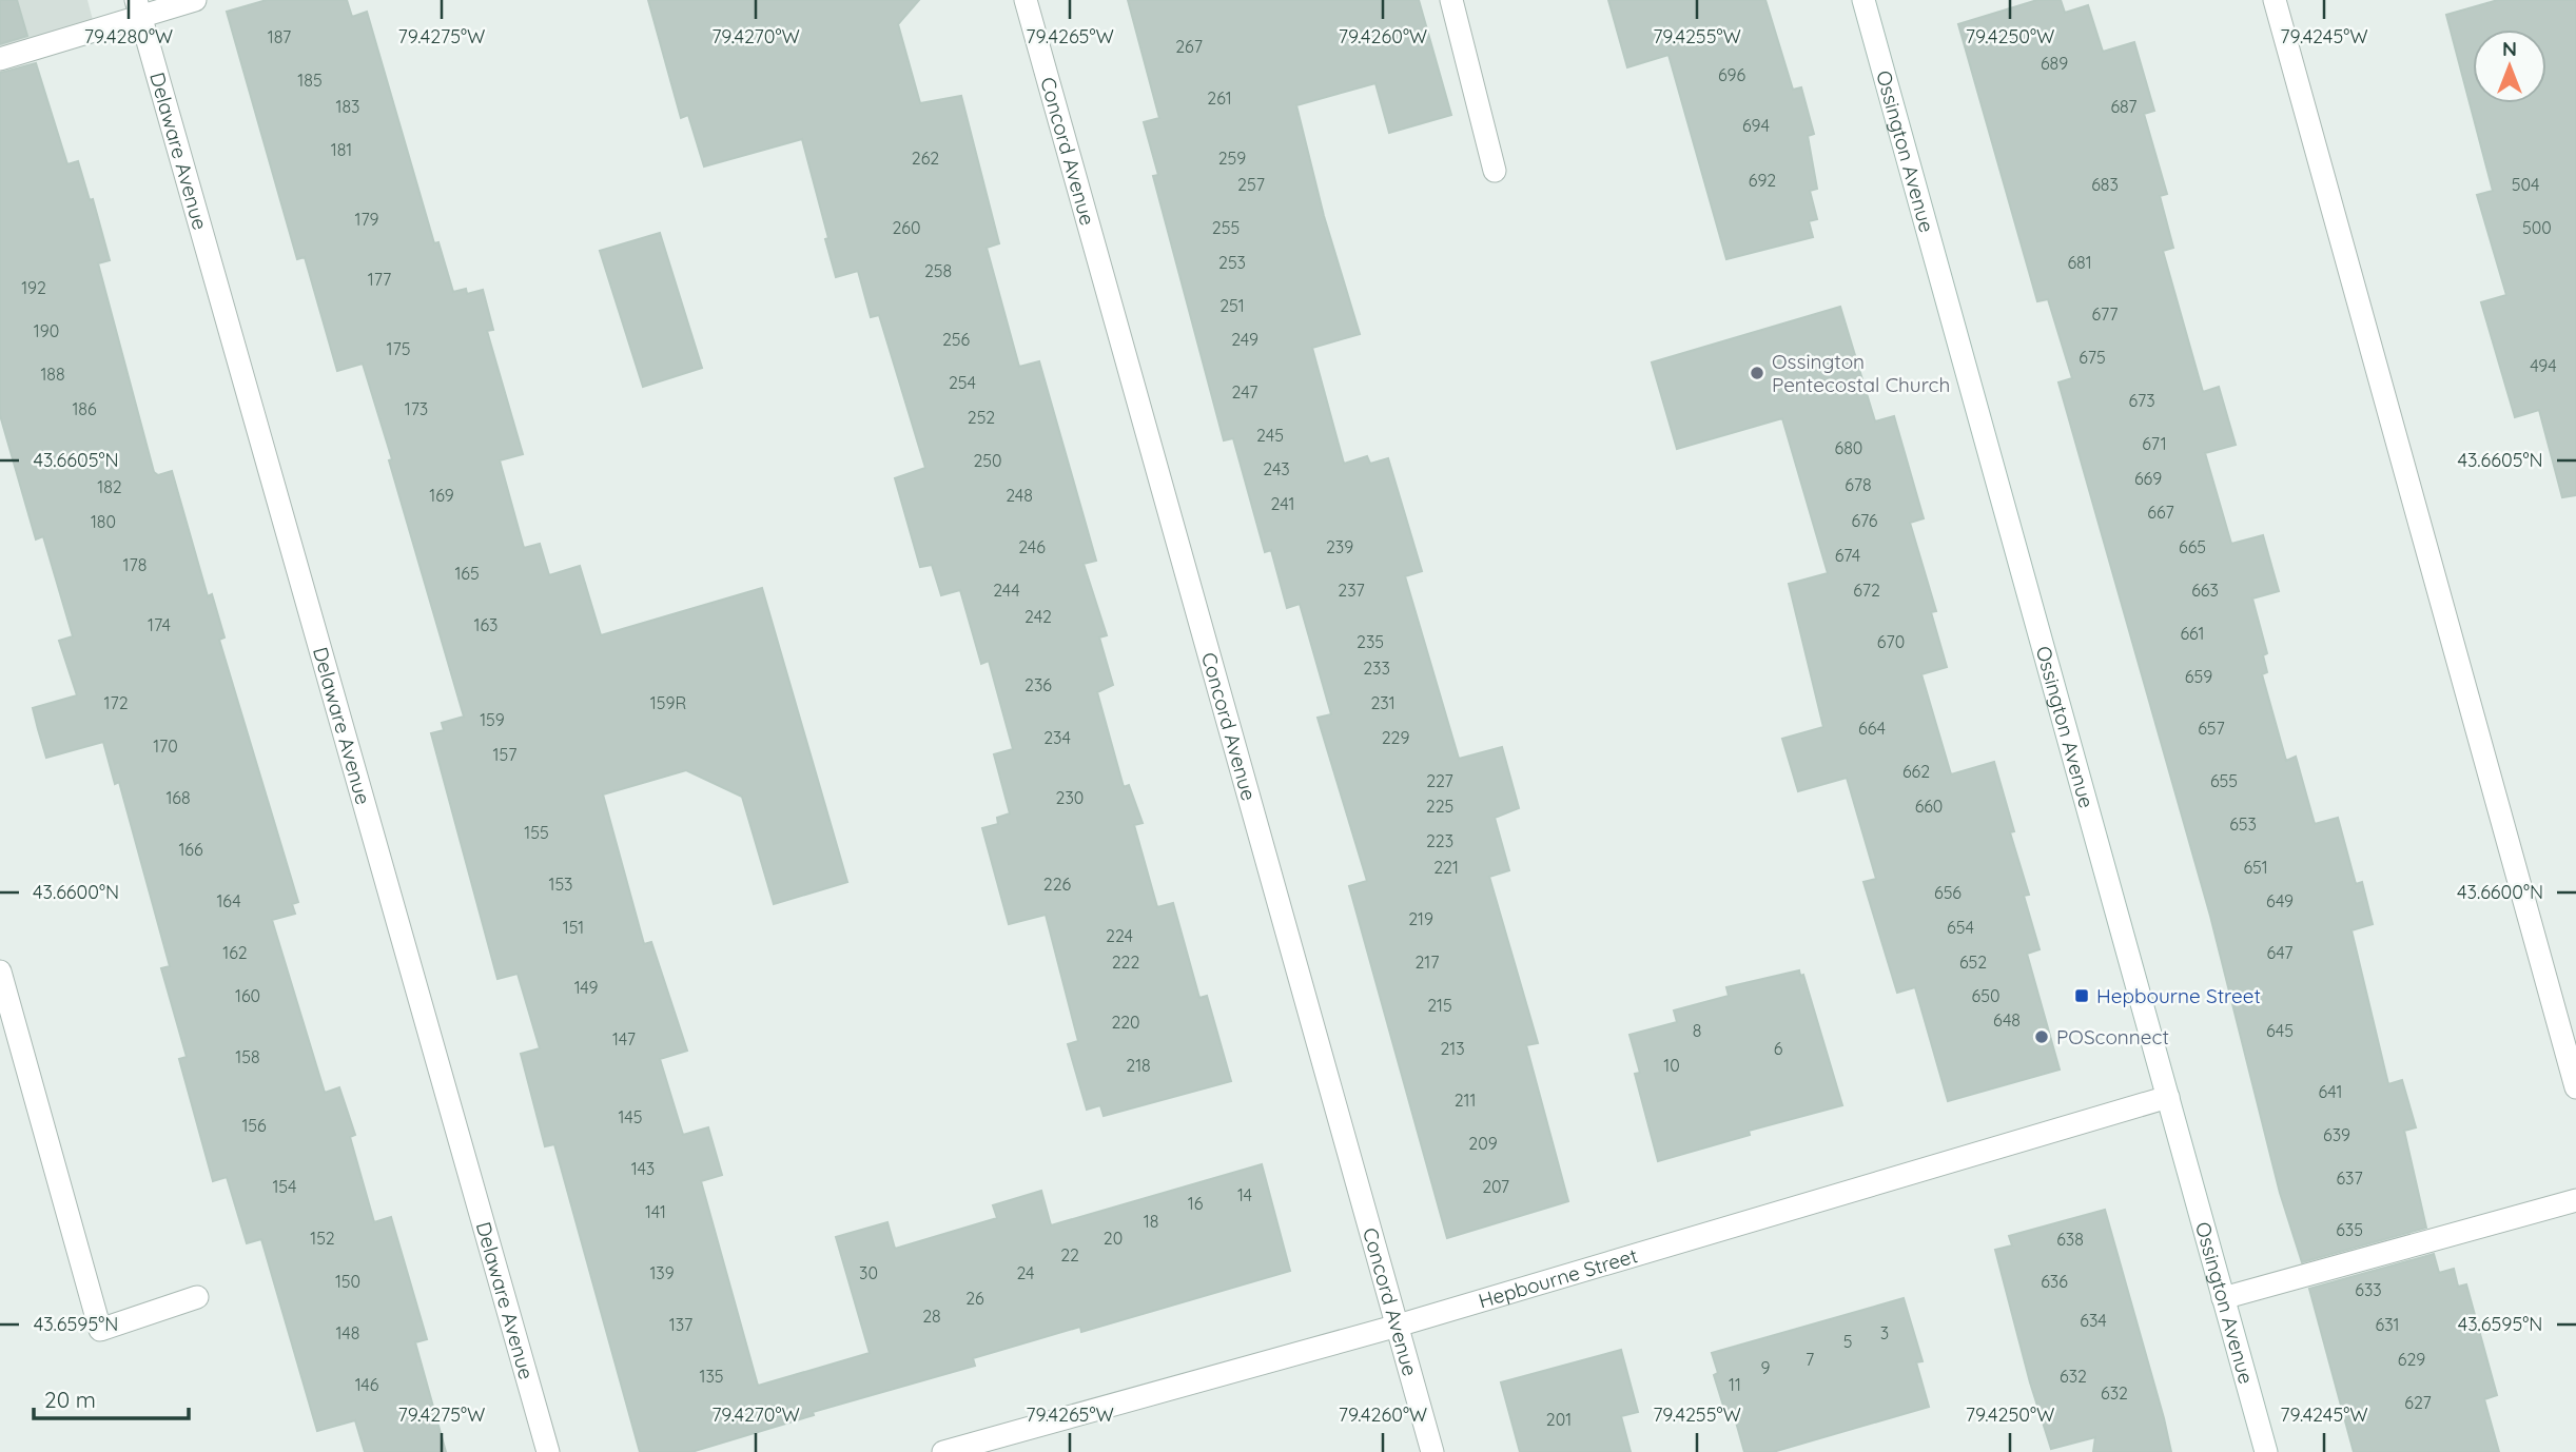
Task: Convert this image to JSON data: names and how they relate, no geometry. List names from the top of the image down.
{
  "streets": {
    "street": [
      "Delaware Avenue",
      "Concord Avenue",
      "Ossington Avenue",
      "Hepbourne Street"
    ]
  },
  "crossings": [
    ["Concord Avenue", "Hepbourne Street"],
    ["Ossington Avenue", "Hepbourne Street"]
  ],
  "places": {
    "other": ["Ossington Pentecostal Church", "POSconnect"],
    "transit": ["Hepbourne Street"]
  },
  "house_numbers": [
    "187",
    "267",
    "689",
    "696",
    "185",
    "261",
    "183",
    "687",
    "694",
    "181",
    "262",
    "259",
    "692",
    "257",
    "683",
    "504",
    "179",
    "260",
    "255",
    "500",
    "253",
    "681",
    "258",
    "177",
    "192",
    "251",
    "677",
    "190",
    "256",
    "249",
    "175",
    "675",
    "494",
    "188",
    "254",
    "247",
    "673",
    "186",
    "173",
    "252",
    "245",
    "671",
    "680",
    "250",
    "243",
    "669",
    "678",
    "182",
    "169",
    "248",
    "241",
    "667",
    "676",
    "180",
    "246",
    "239",
    "665",
    "674",
    "178",
    "165",
    "244",
    "237",
    "672",
    "663",
    "242",
    "174",
    "163",
    "661",
    "235",
    "670",
    "233",
    "659",
    "236",
    "172",
    "159R",
    "231",
    "159",
    "664",
    "657",
    "234",
    "229",
    "170",
    "157",
    "662",
    "227",
    "655",
    "168",
    "230",
    "225",
    "660",
    "653",
    "155",
    "223",
    "166",
    "221",
    "651",
    "153",
    "226",
    "656",
    "164",
    "649",
    "219",
    "151",
    "654",
    "224",
    "162",
    "647",
    "222",
    "217",
    "652",
    "149",
    "160",
    "650",
    "215",
    "648",
    "220",
    "8",
    "645",
    "147",
    "213",
    "6",
    "158",
    "218",
    "10",
    "641",
    "211",
    "145",
    "156",
    "639",
    "209",
    "143",
    "637",
    "154",
    "207",
    "14",
    "16",
    "141",
    "18",
    "635",
    "152",
    "20",
    "638",
    "22",
    "139",
    "30",
    "24",
    "150",
    "636",
    "633",
    "26",
    "28",
    "634",
    "137",
    "631",
    "148",
    "3",
    "5",
    "7",
    "629",
    "9",
    "135",
    "632",
    "146",
    "11",
    "632",
    "627",
    "201"
  ],
  "scale_bar": "20 m",
  "north": "top",
  "coordinates": [
    "79.4280°W",
    "79.4275°W",
    "79.4270°W",
    "79.4265°W",
    "79.4260°W",
    "79.4255°W",
    "79.4250°W",
    "79.4245°W",
    "43.6605°N",
    "43.6600°N",
    "43.6595°N"
  ]
}
